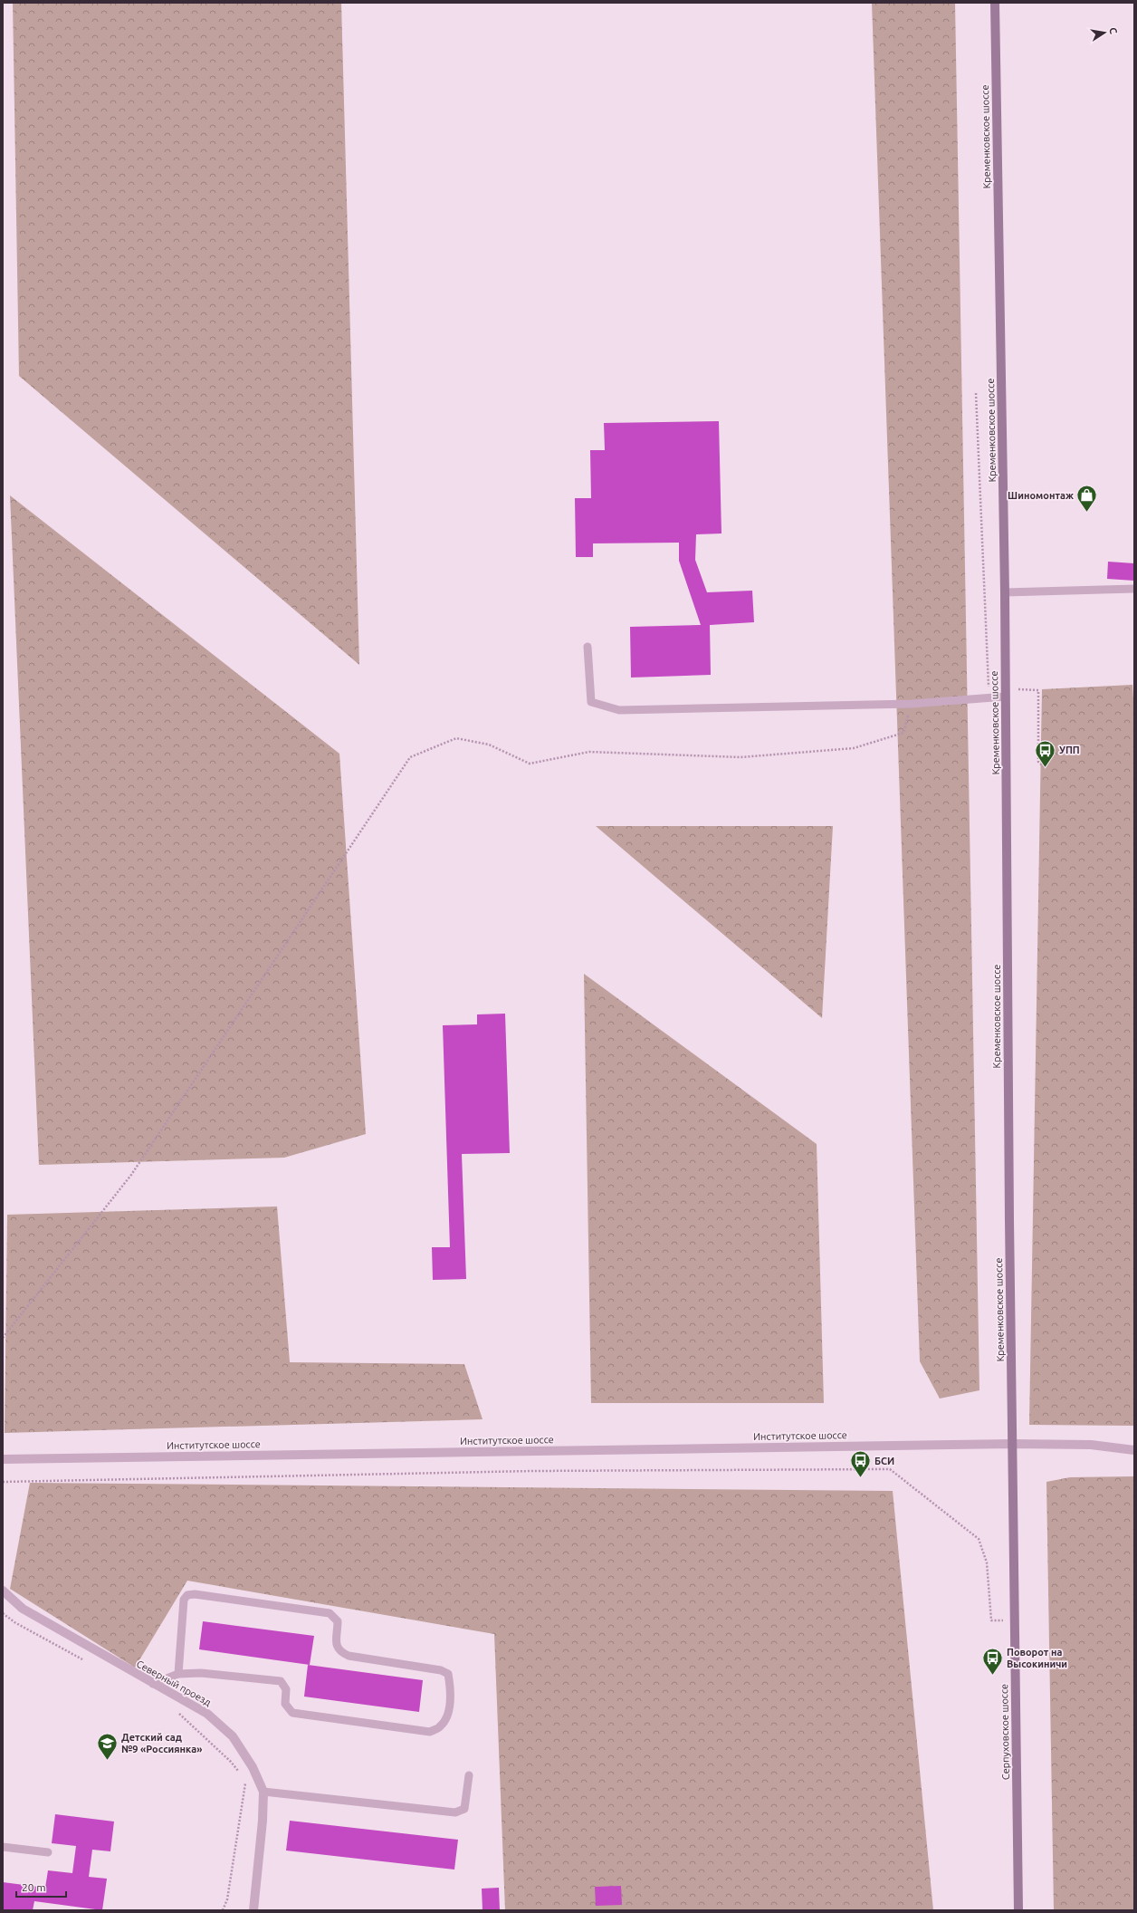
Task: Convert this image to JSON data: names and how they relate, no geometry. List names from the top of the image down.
{
  "streets": {
    "main road": ["Кременковское шоссе", "Серпуховское шоссе"],
    "street": ["Институтское шоссе", "Северный проезд"]
  },
  "crossings": [
    ["Кременковское шоссе", "Институтское шоссе"],
    ["Кременковское шоссе", "Серпуховское шоссе"],
    ["Институтское шоссе", "Серпуховское шоссе"]
  ],
  "places": {
    "shop": ["Шиномонтаж"],
    "bus stop": ["УПП", "БСИ", "Поворот на Высокиничи"],
    "school or university": ["Детcкий сад №9 «Россиянка»"]
  },
  "scale_bar": "20 m",
  "north": "right"
}
